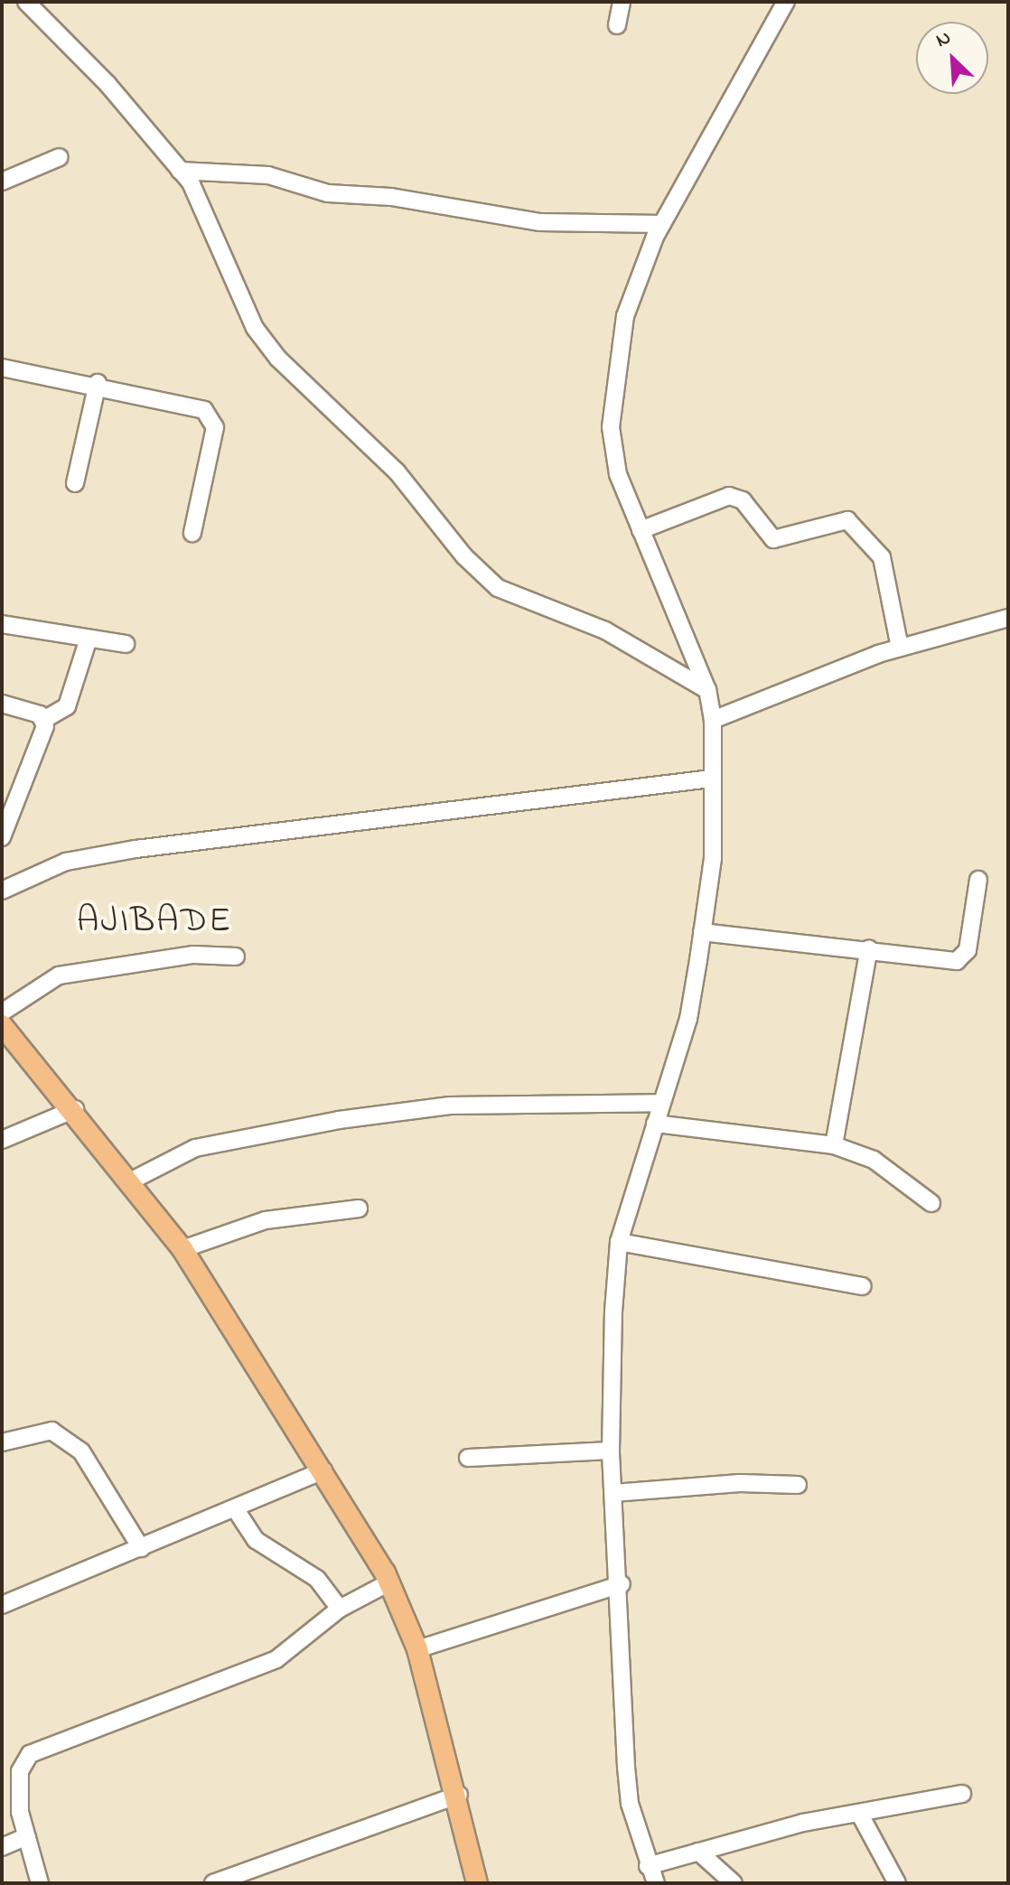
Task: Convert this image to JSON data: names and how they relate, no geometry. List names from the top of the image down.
{
  "districts": ["AJIBADE"],
  "north": "top left"
}
